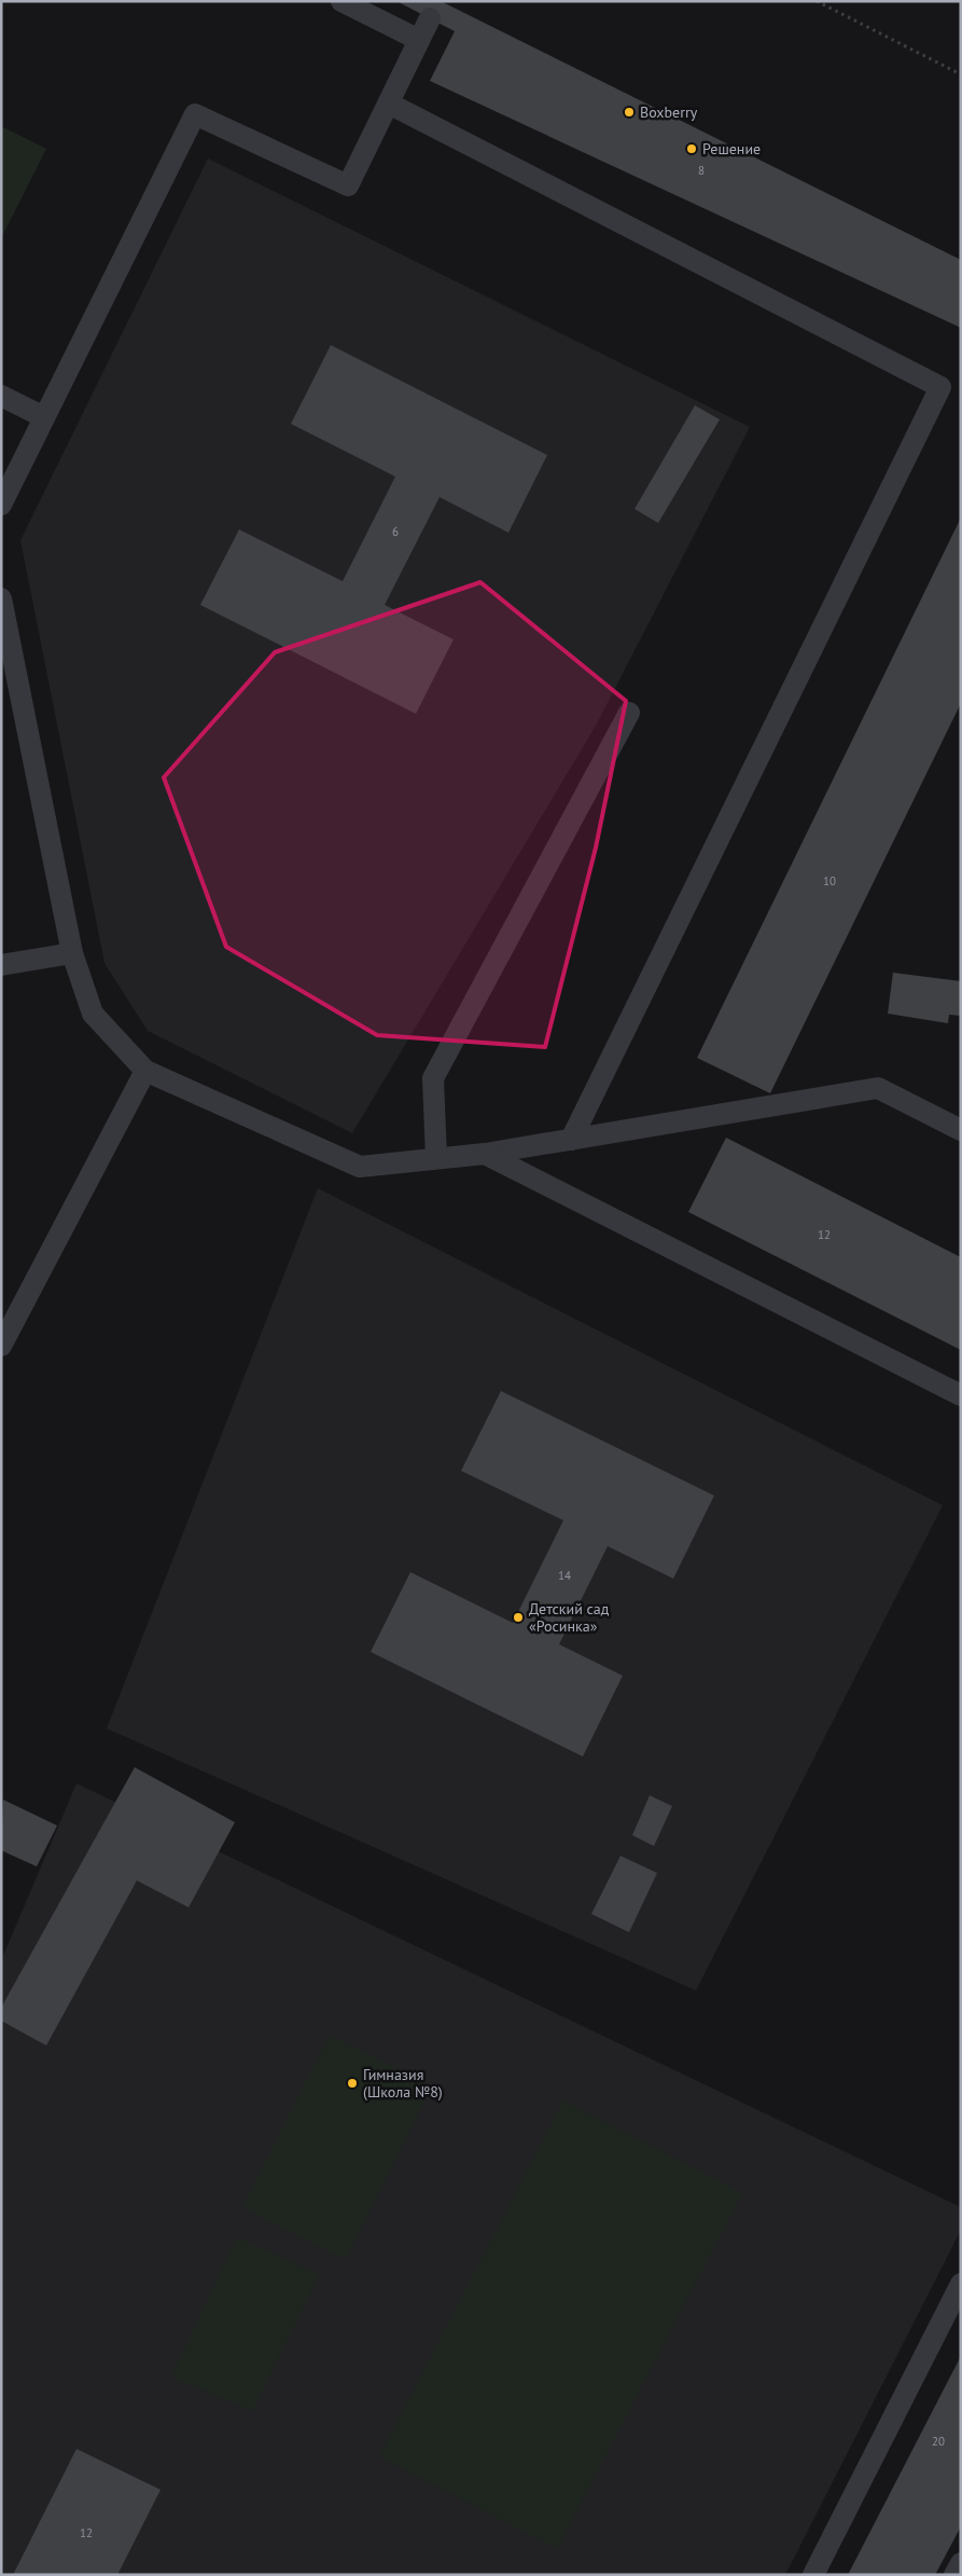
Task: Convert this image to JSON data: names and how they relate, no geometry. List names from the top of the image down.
{
  "places": [
    "Boxberry",
    "Решение",
    "Детский сад «Росинка»",
    "Гимназия (Школа №8)"
  ],
  "house_numbers": [
    "8",
    "6",
    "10",
    "12",
    "14",
    "20",
    "12"
  ]
}
